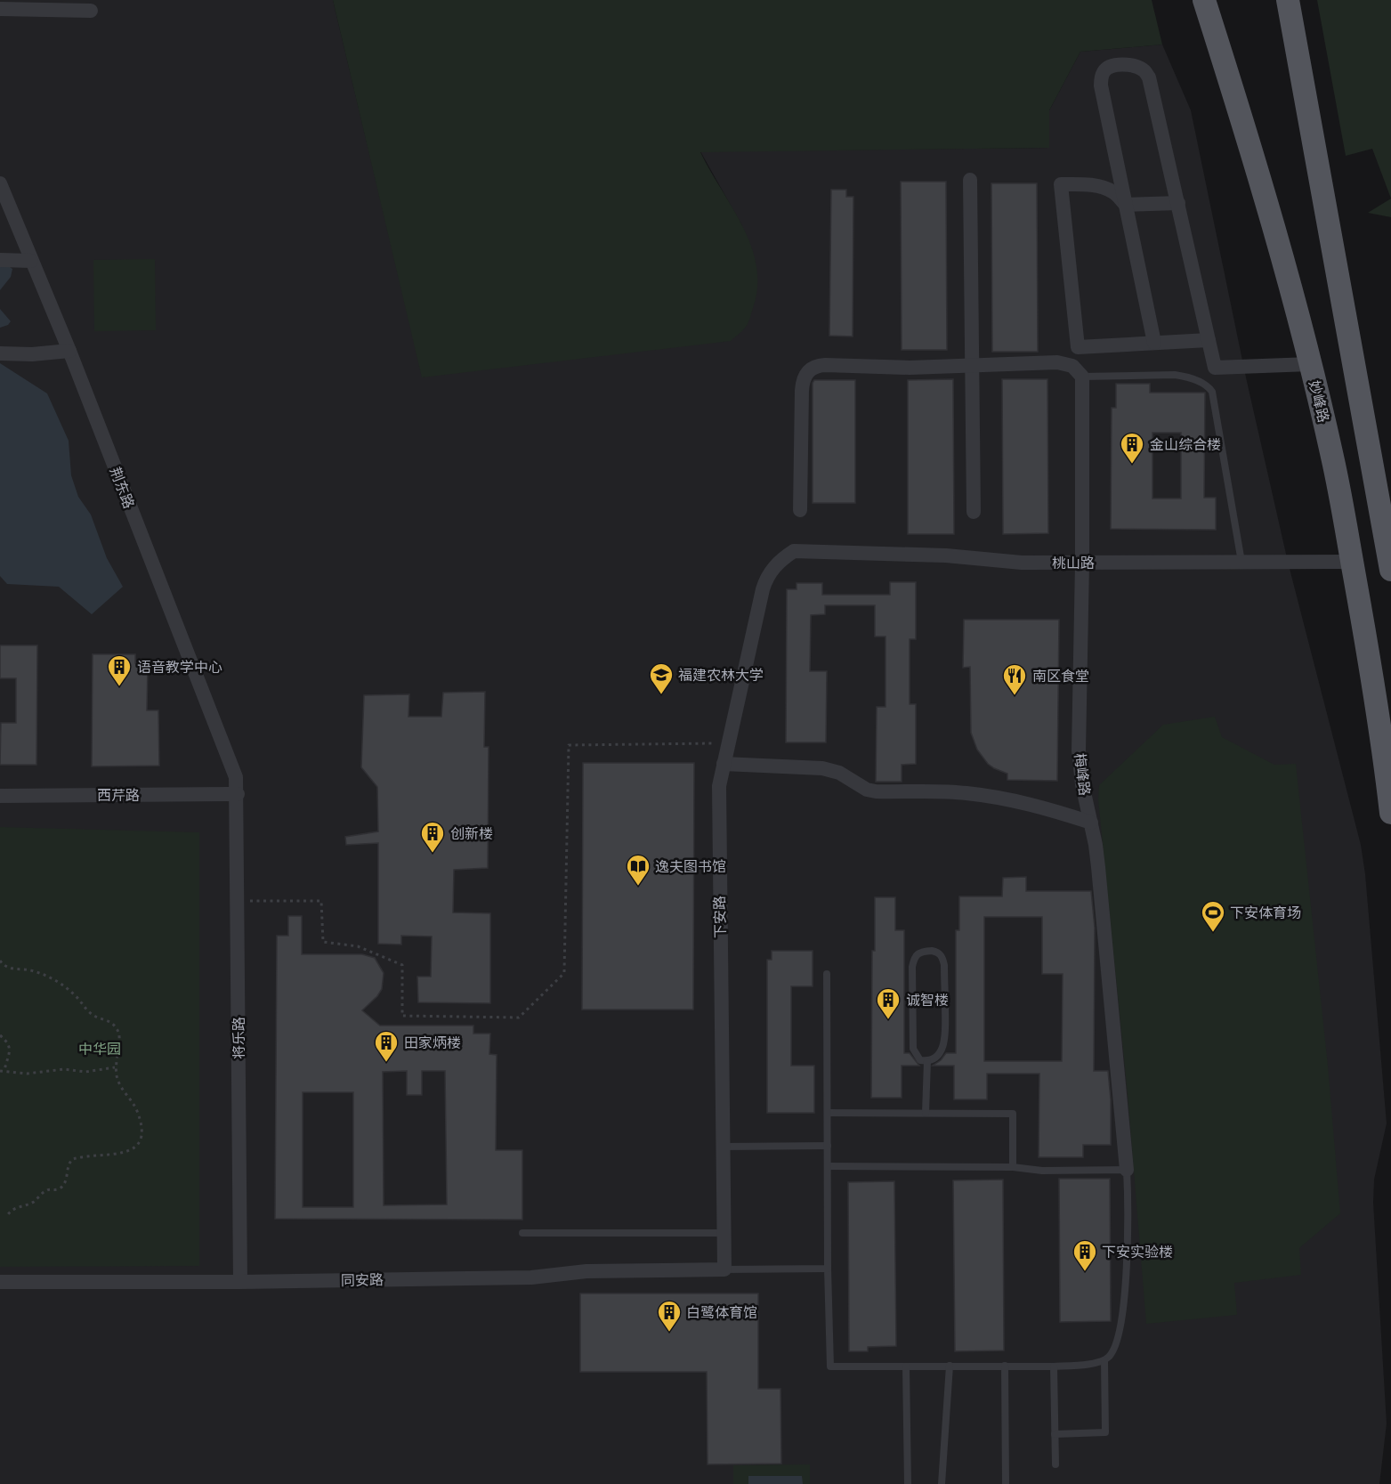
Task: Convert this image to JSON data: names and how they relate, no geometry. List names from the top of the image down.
{
  "streets": {
    "main road": ["妙峰路"],
    "street": [
      "荆东路",
      "桃山路",
      "梅峰路",
      "西芹路",
      "下安路",
      "将乐路",
      "同安路"
    ]
  },
  "crossings": [
    ["妙峰路", "桃山路"],
    ["荆东路", "西芹路"],
    ["荆东路", "将乐路"],
    ["桃山路", "梅峰路"],
    ["桃山路", "下安路"],
    ["西芹路", "将乐路"],
    ["下安路", "同安路"],
    ["将乐路", "同安路"]
  ],
  "parks": ["中华园"],
  "places": {
    "building": [
      "金山综合楼",
      "语音教学中心",
      "创新楼",
      "诚智楼",
      "田家炳楼",
      "下安实验楼",
      "白鹭体育馆"
    ],
    "school or university": ["福建农林大学"],
    "restaurant": ["南区食堂"],
    "library": ["逸夫图书馆"],
    "sports": ["下安体育场"]
  }
}
